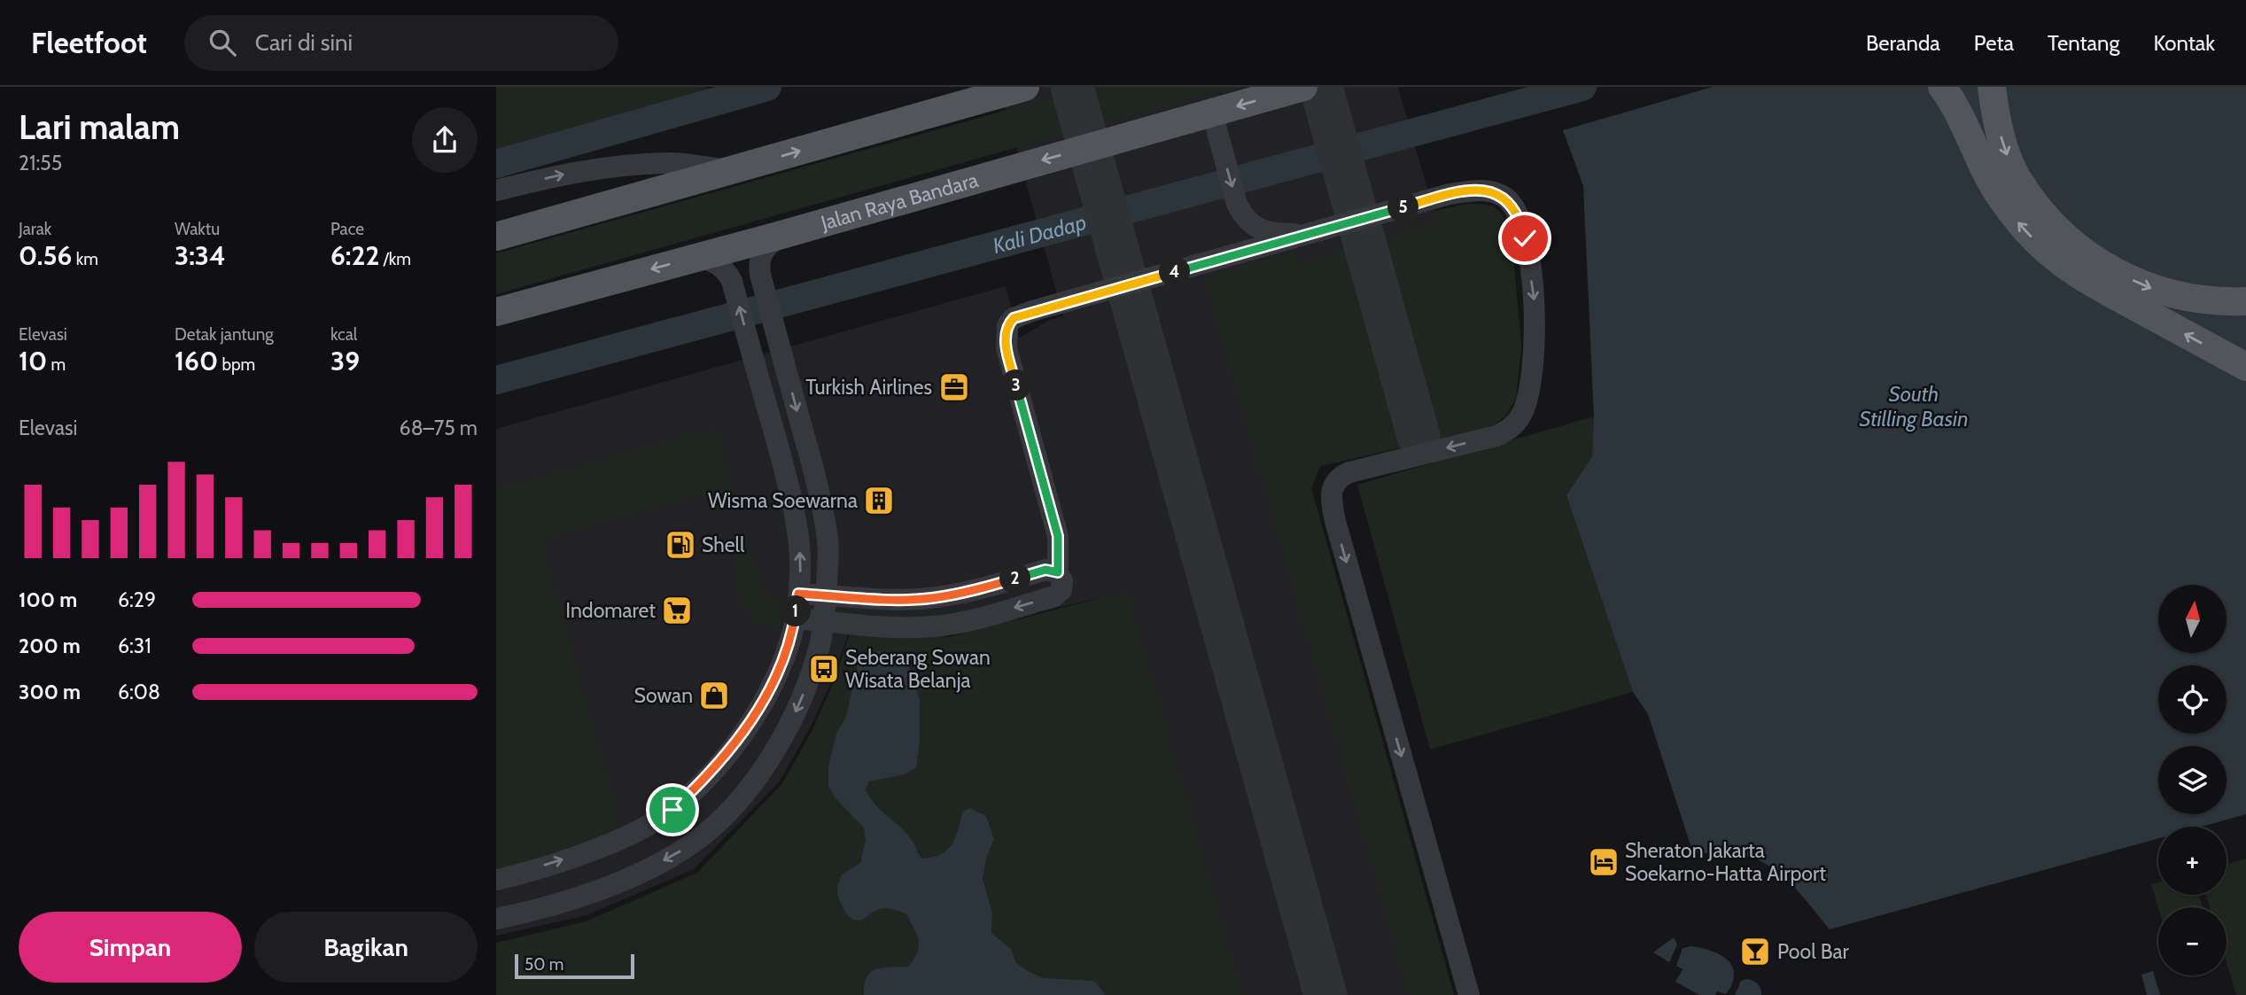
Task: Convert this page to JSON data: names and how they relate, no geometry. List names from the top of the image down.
{
  "streets": {
    "main road": ["Jalan Raya Bandara"]
  },
  "water": ["Kali Dadap", "South Stilling Basin"],
  "places": {
    "office": ["Turkish Airlines"],
    "building": ["Wisma Soewarna"],
    "fuel station": ["Shell"],
    "supermarket": ["Indomaret"],
    "bus stop": ["Seberang Sowan Wisata Belanja"],
    "shop": ["Sowan"],
    "hotel": ["Sheraton Jakarta Soekarno-Hatta Airport"],
    "bar": ["Pool Bar"]
  },
  "scale_bar": "50 m",
  "north": "top",
  "page": {
    "header": "Fleetfoot",
    "search": "Cari di sini",
    "nav": [
      "Beranda",
      "Peta",
      "Tentang",
      "Kontak"
    ],
    "heading": ["Lari malam", "21:55"],
    "pins": [
      "5",
      "4",
      "3",
      "2",
      "1"
    ],
    "stats": [
      ["Jarak", "0.56 km"],
      ["Waktu", "3:34"],
      ["Pace", "6:22 /km"],
      ["Elevasi", "10 m"],
      ["Detak jantung", "160 bpm"],
      ["kcal", "39"]
    ],
    "chart": ["Elevasi", "68–75 m"],
    "list": [
      {
        "name": "100 m",
        "note": "6:29"
      },
      {
        "name": "200 m",
        "note": "6:31"
      },
      {
        "name": "300 m",
        "note": "6:08"
      }
    ],
    "map_buttons": ["+", "−"],
    "buttons": ["Simpan", "Bagikan"],
    "scale": "50 m"
  }
}
